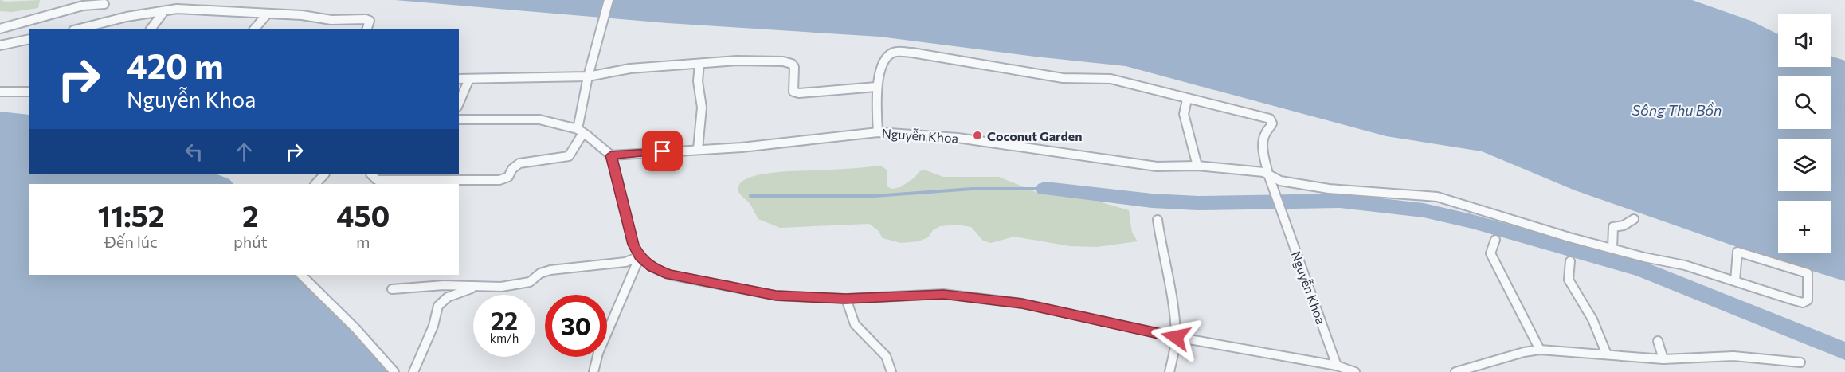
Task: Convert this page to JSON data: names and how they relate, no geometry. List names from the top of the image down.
{
  "streets": {
    "street": ["Nguyễn Khoa"]
  },
  "water": ["Sông Thu Bồn"],
  "places": ["Coconut Garden"],
  "page": {
    "map_buttons": "+",
    "turn": ["420 m", "Nguyễn Khoa"],
    "eta": [
      "11:52",
      "Đến lúc",
      "2",
      "phút",
      "450",
      "m"
    ],
    "speed": "22 km/h",
    "limit": "30"
  }
}
